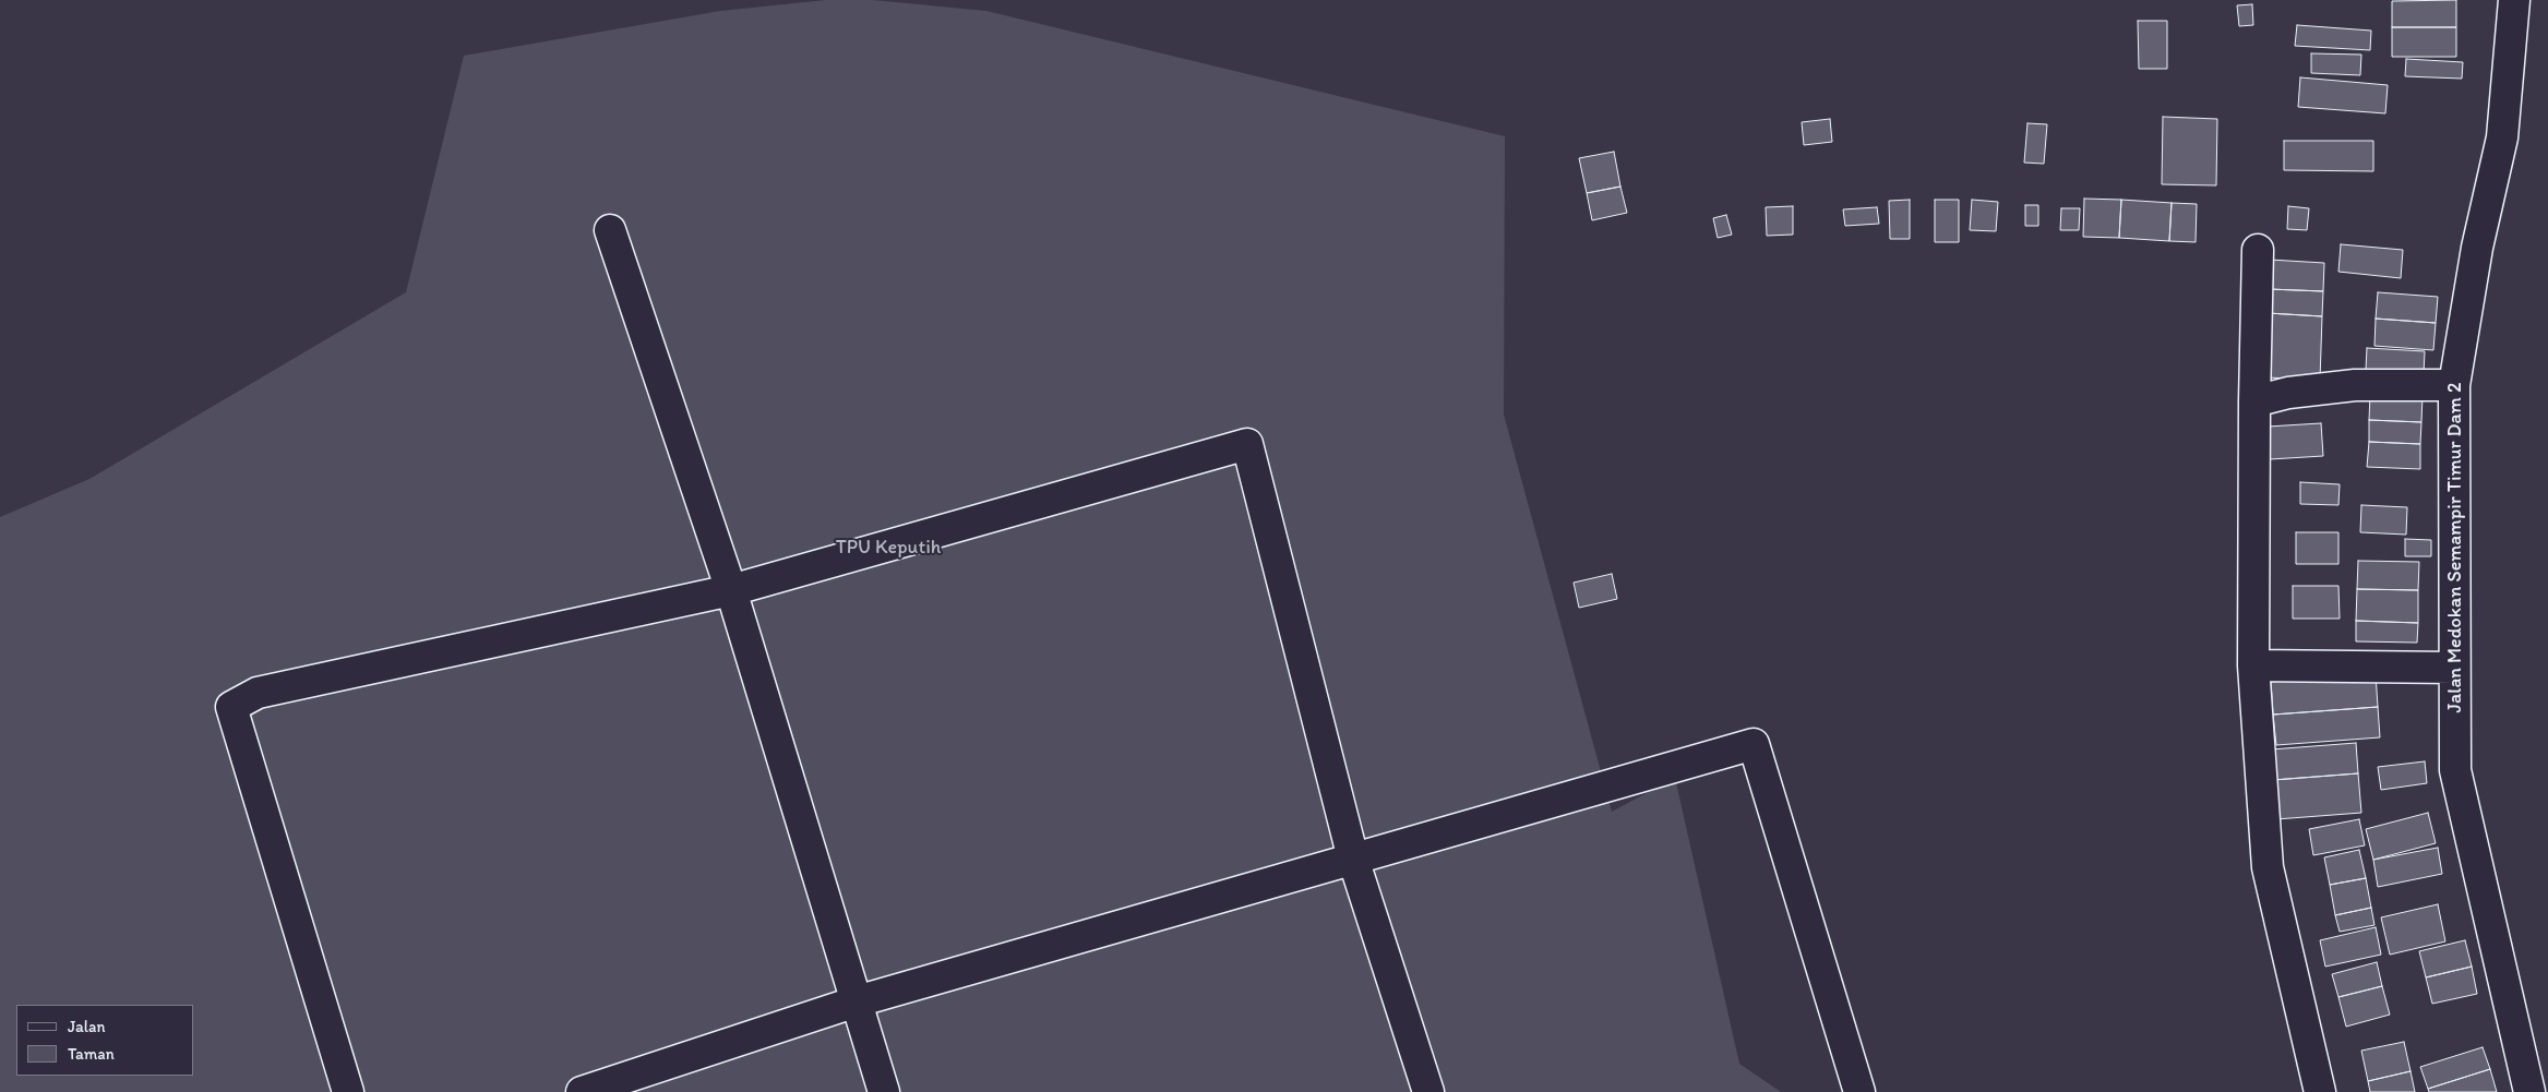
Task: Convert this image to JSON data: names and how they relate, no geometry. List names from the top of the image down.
{
  "streets": {
    "street": ["Jalan Medokan Semampir Timur Dam 2"]
  },
  "parks": ["TPU Keputih"],
  "legend": ["Jalan", "Taman"]
}
